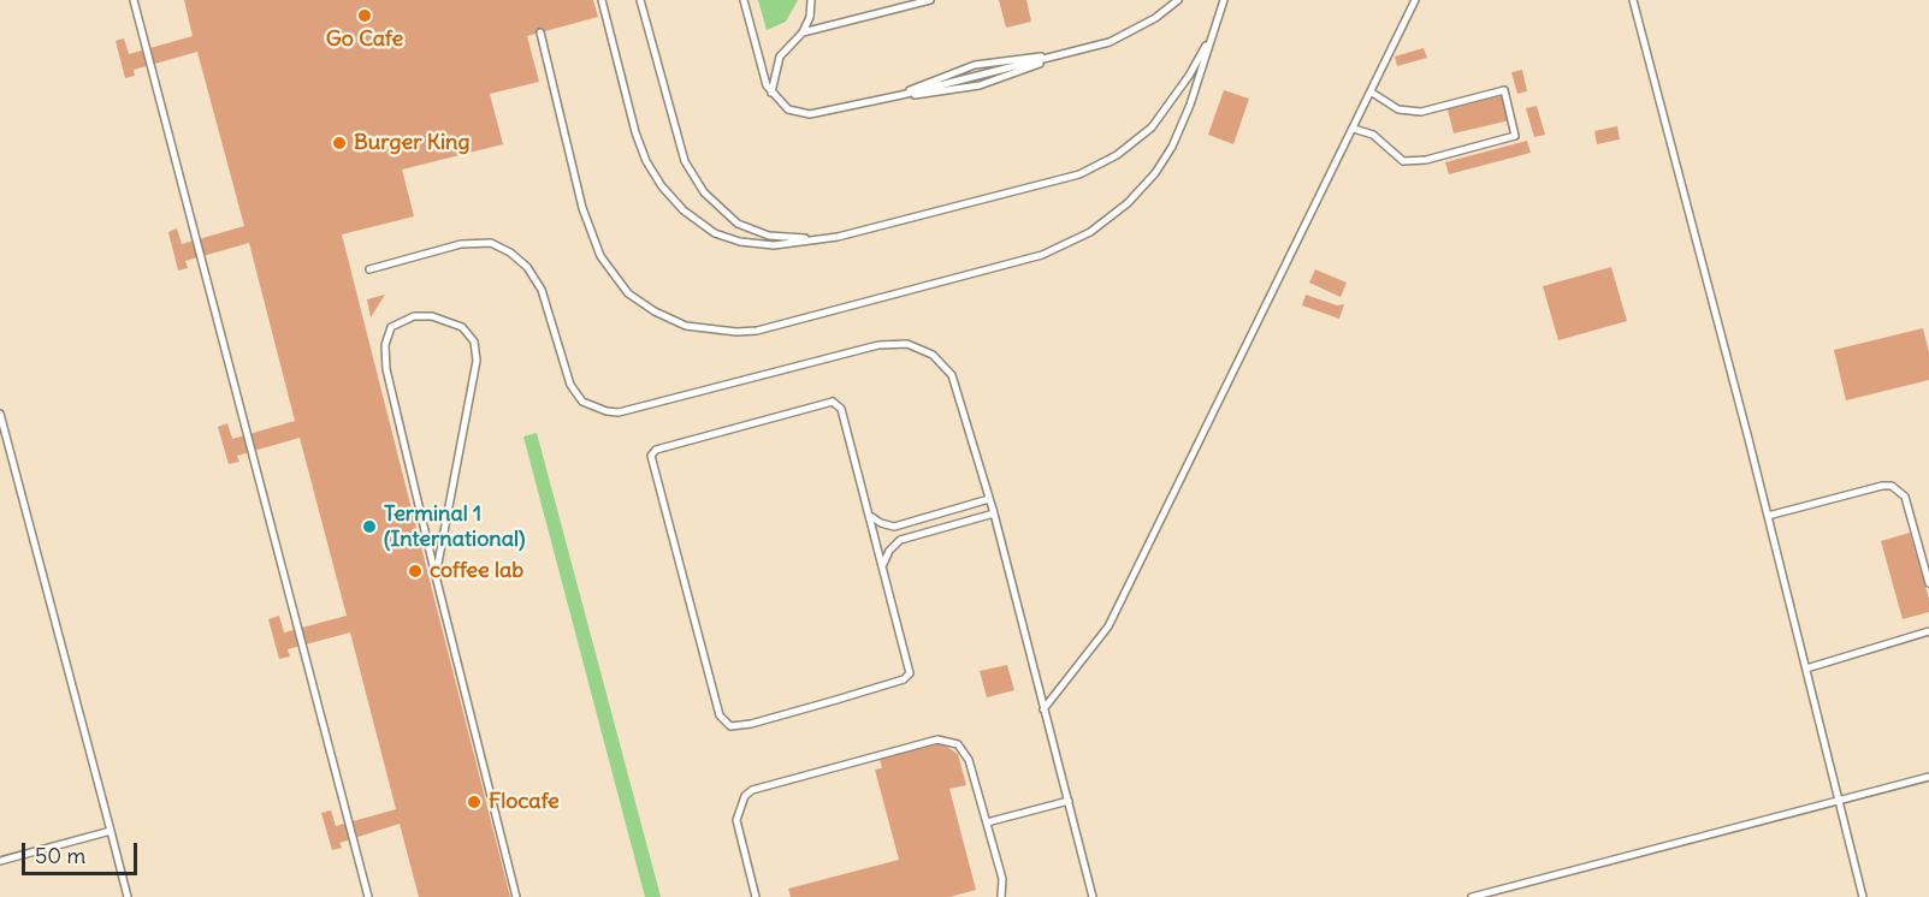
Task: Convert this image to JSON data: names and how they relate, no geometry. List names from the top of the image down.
{
  "places": [
    "Go Cafe",
    "Burger King",
    "Terminal 1 (International)",
    "coffee lab",
    "Flocafe"
  ],
  "scale_bar": "50 m"
}
